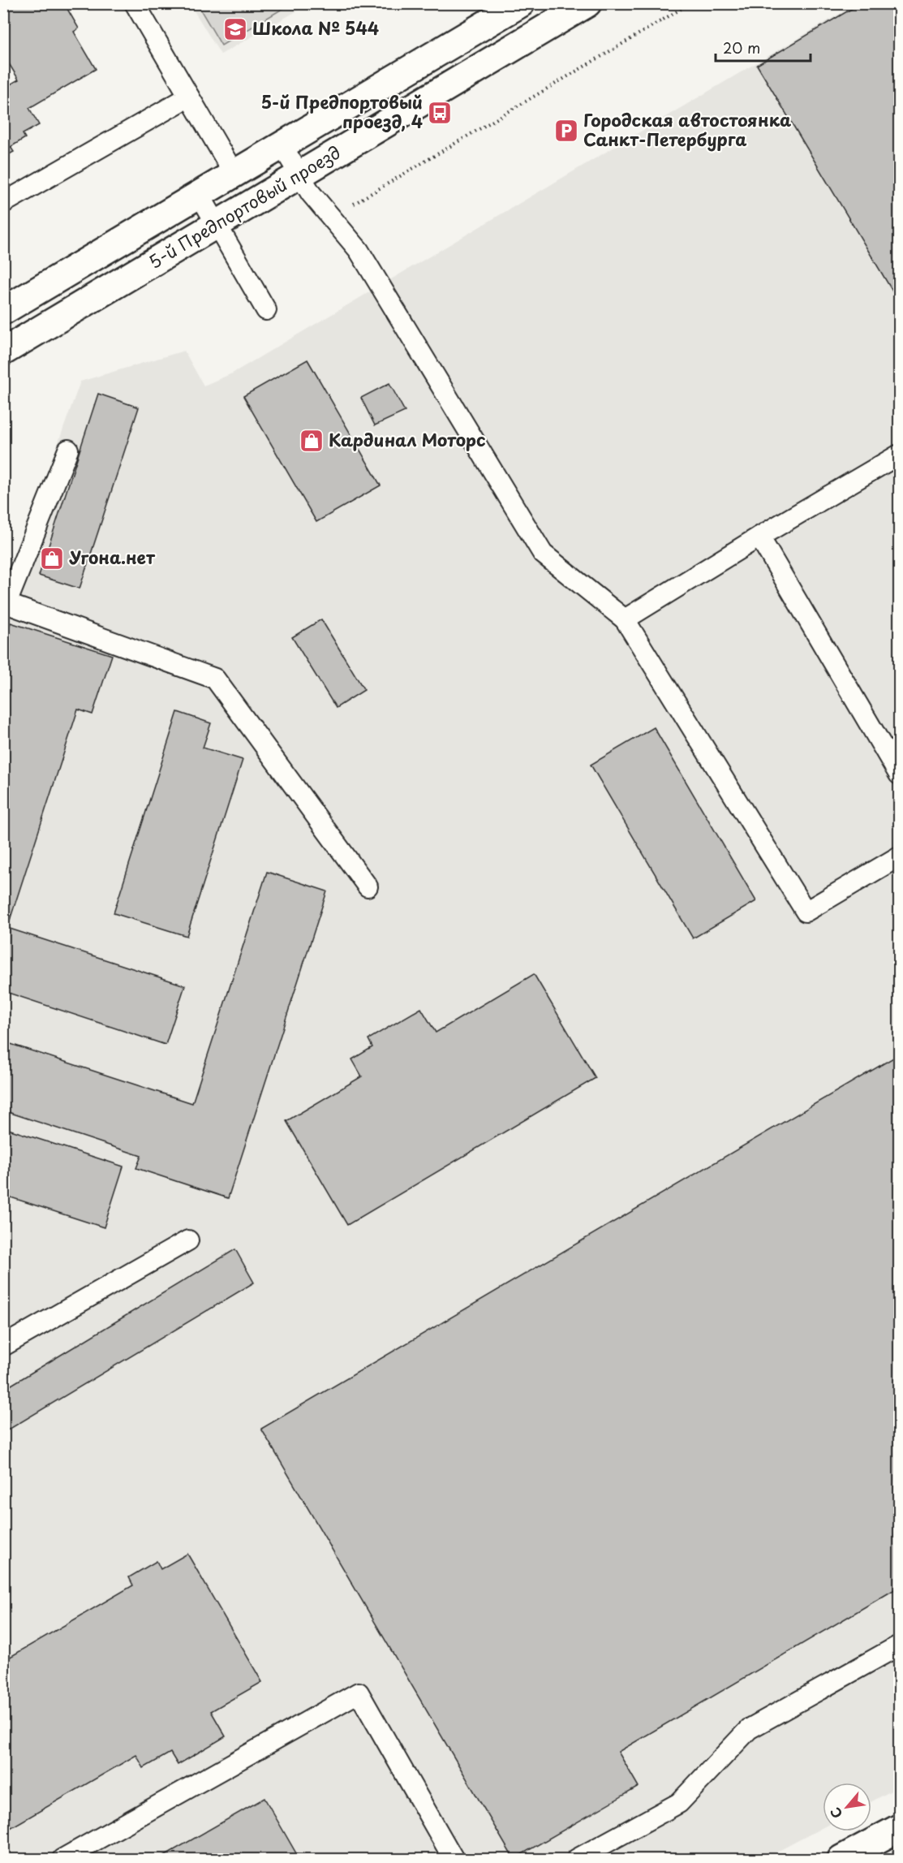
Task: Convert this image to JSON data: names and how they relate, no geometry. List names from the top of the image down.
{
  "streets": {
    "street": ["5-й Предпортовый проезд"]
  },
  "places": {
    "school or university": ["Школа № 544"],
    "bus stop": ["5-й Предпортовый проезд, 4"],
    "parking": ["Городская автостоянка Санкт-Петербурга"],
    "shop": ["Кардинал Моторс", "Угона.нет"]
  },
  "scale_bar": "20 m",
  "north": "bottom left"
}
